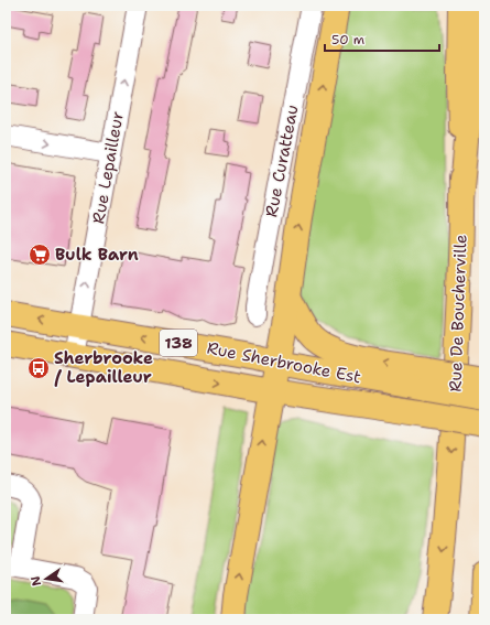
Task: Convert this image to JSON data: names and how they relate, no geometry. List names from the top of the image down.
{
  "streets": {
    "main road": ["Rue De Boucherville", "138", "Rue Sherbrooke Est"],
    "street": ["Rue Curatteau", "Rue Lepailleur"]
  },
  "crossings": [
    ["Rue Lepailleur", "Rue Sherbrooke Est"]
  ],
  "one_way": ["Rue Lepailleur"],
  "places": {
    "supermarket": ["Bulk Barn"],
    "bus stop": ["Sherbrooke / Lepailleur"]
  },
  "scale_bar": "50 m",
  "north": "left"
}
